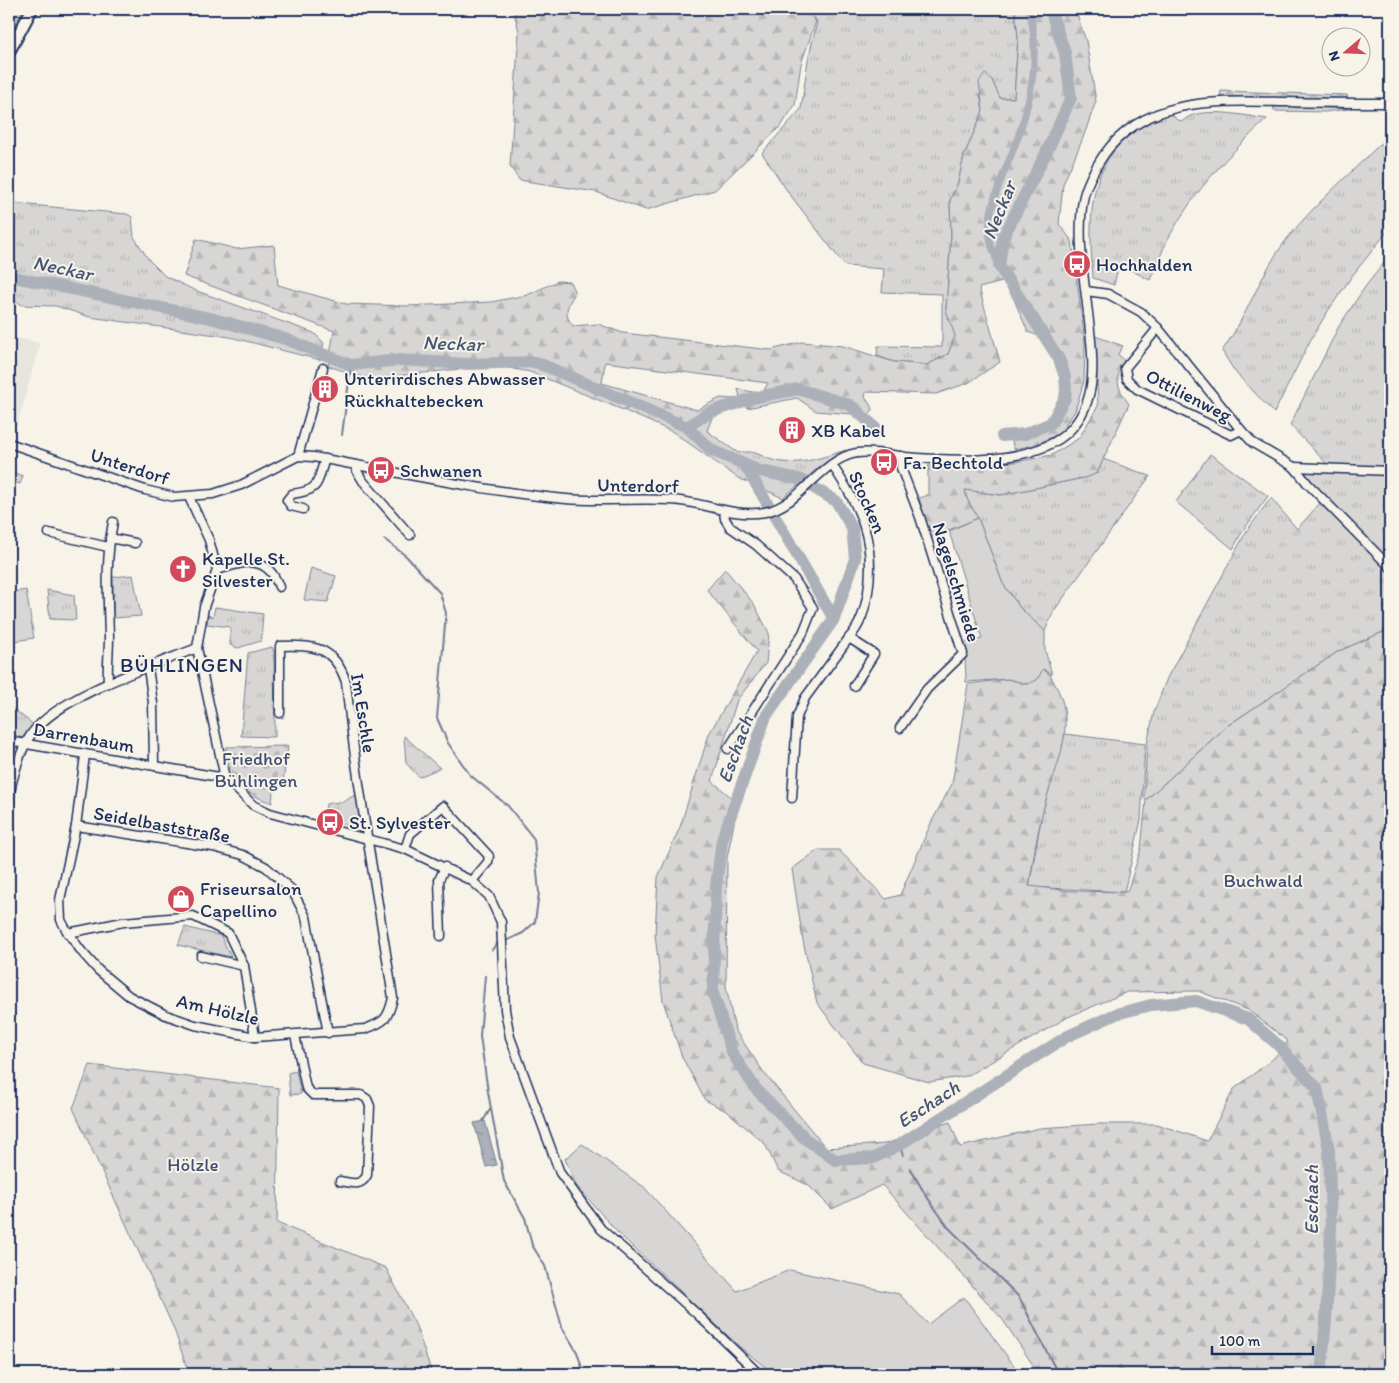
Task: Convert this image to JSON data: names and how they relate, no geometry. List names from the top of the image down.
{
  "streets": {
    "street": [
      "Ottilienweg",
      "Unterdorf",
      "Stocken",
      "Nagelschmiede",
      "Im Eschle",
      "Darrenbaum",
      "Seidelbaststraße",
      "Am Hölzle"
    ]
  },
  "crossings": [
    ["Unterdorf", "Stocken"],
    ["Unterdorf", "Nagelschmiede"],
    ["Im Eschle", "Am Hölzle"],
    ["Darrenbaum", "Am Hölzle"],
    ["Seidelbaststraße", "Am Hölzle"]
  ],
  "districts": ["BÜHLINGEN"],
  "water": ["Neckar", "Eschach"],
  "parks": ["Friedhof Bühlingen", "Buchwald", "Hölzle"],
  "places": {
    "bus stop": [
      "Hochhalden",
      "Fa. Bechtold",
      "Schwanen",
      "St. Sylvester"
    ],
    "building": ["Unterirdisches Abwasser Rückhaltebecken", "XB Kabel"],
    "church": ["Kapelle St. Silvester"],
    "shop": ["Friseursalon Capellino"]
  },
  "scale_bar": "100 m",
  "north": "left"
}
